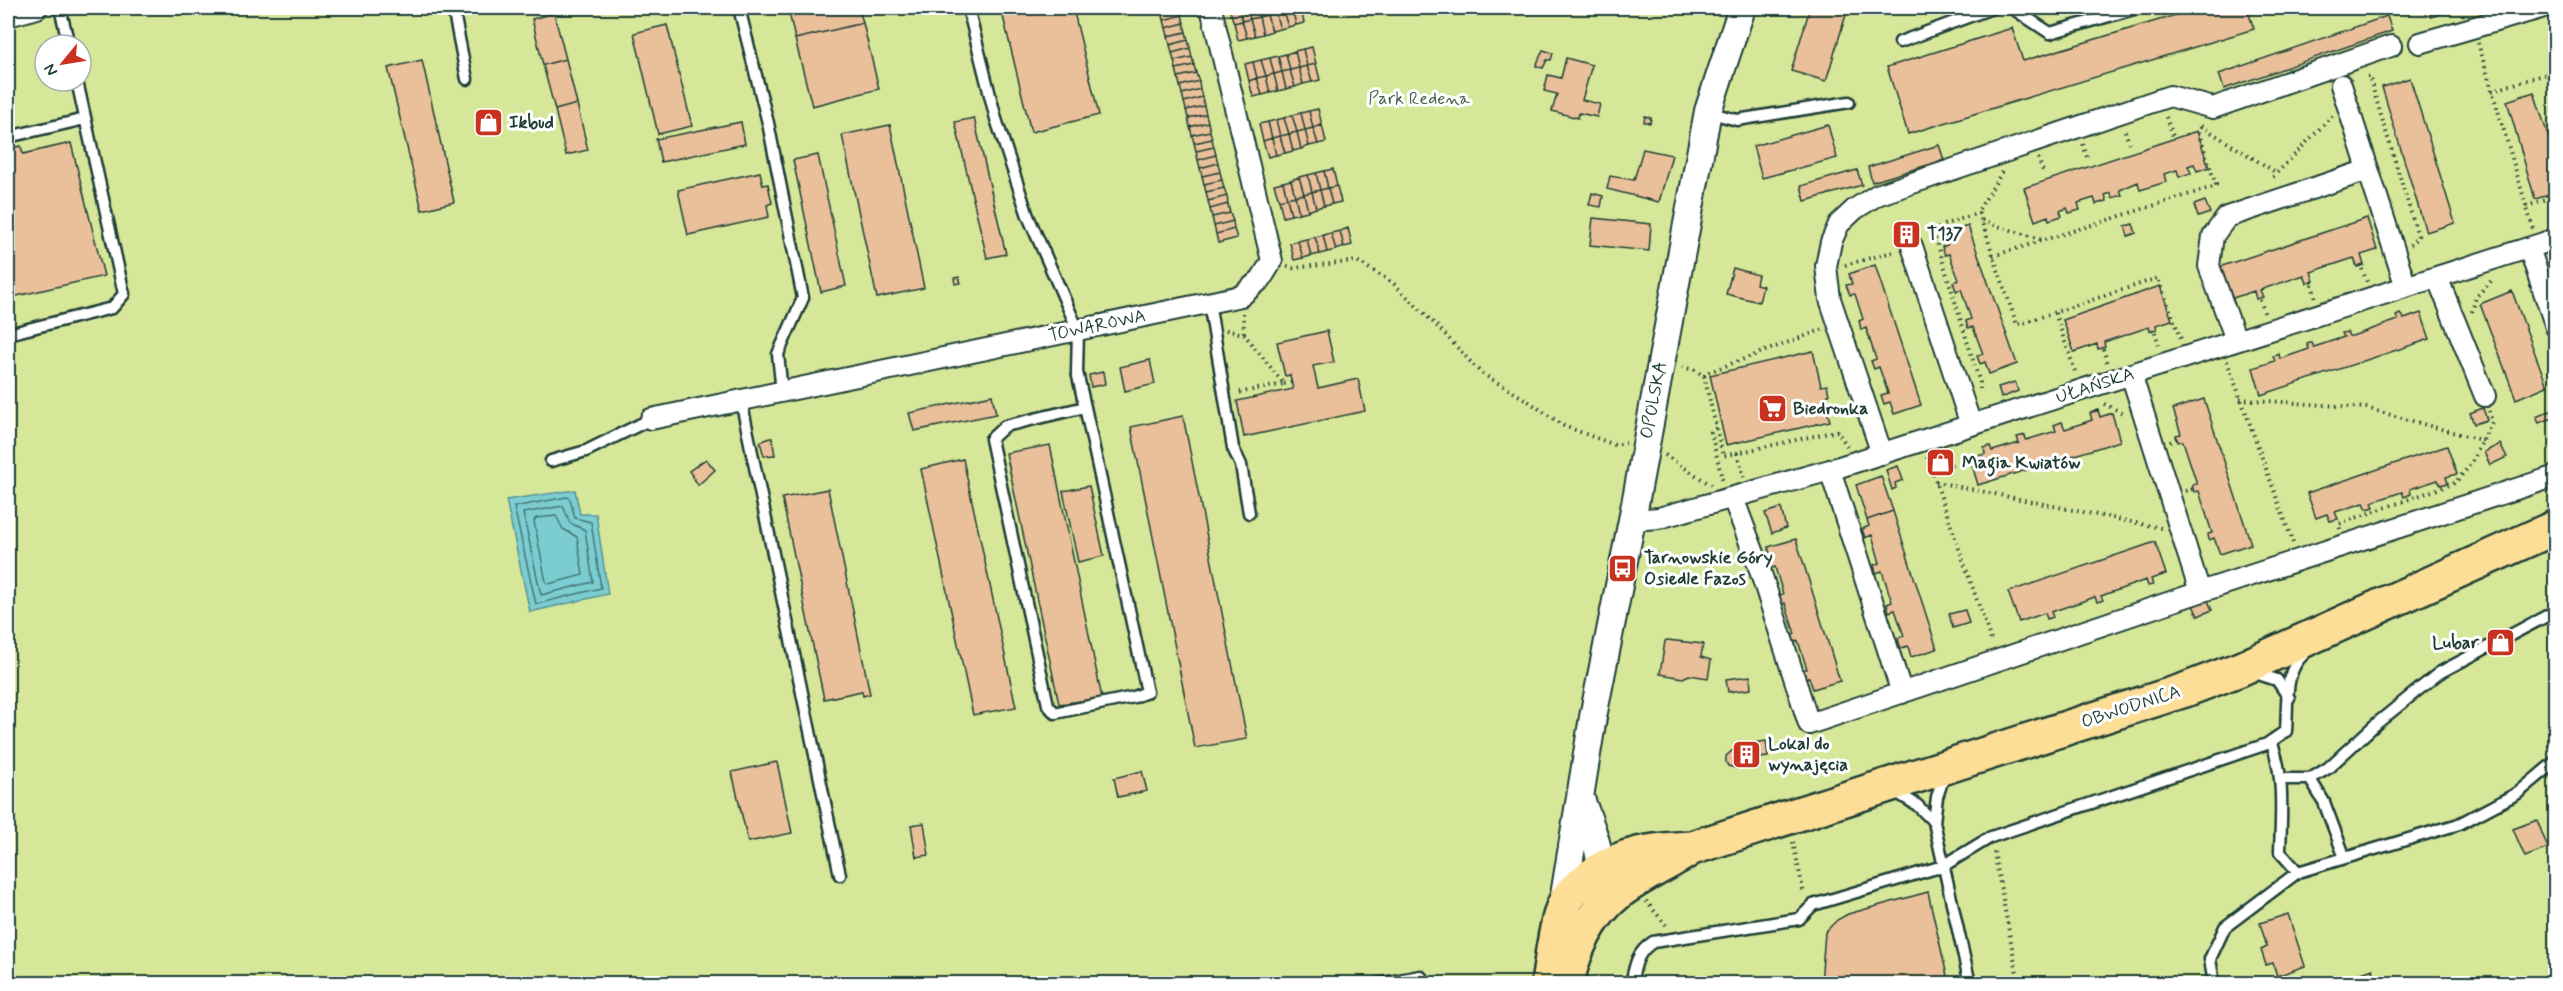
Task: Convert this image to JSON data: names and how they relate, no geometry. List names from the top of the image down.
{
  "streets": {
    "highway": ["OBWODNICA"],
    "street": ["TOWAROWA", "UŁAŃSKA", "OPOLSKA"]
  },
  "crossings": [
    ["UŁAŃSKA", "OPOLSKA"],
    ["OPOLSKA", "OBWODNICA"]
  ],
  "parks": ["Park Redena"],
  "places": {
    "shop": ["Ikbud", "Magia Kwiatów", "Lubar"],
    "building": ["T137", "Lokal do wynajęcia"],
    "supermarket": ["Biedronka"],
    "bus stop": ["Tarnowskie Góry Osiedle Fazos"]
  },
  "north": "bottom left"
}
